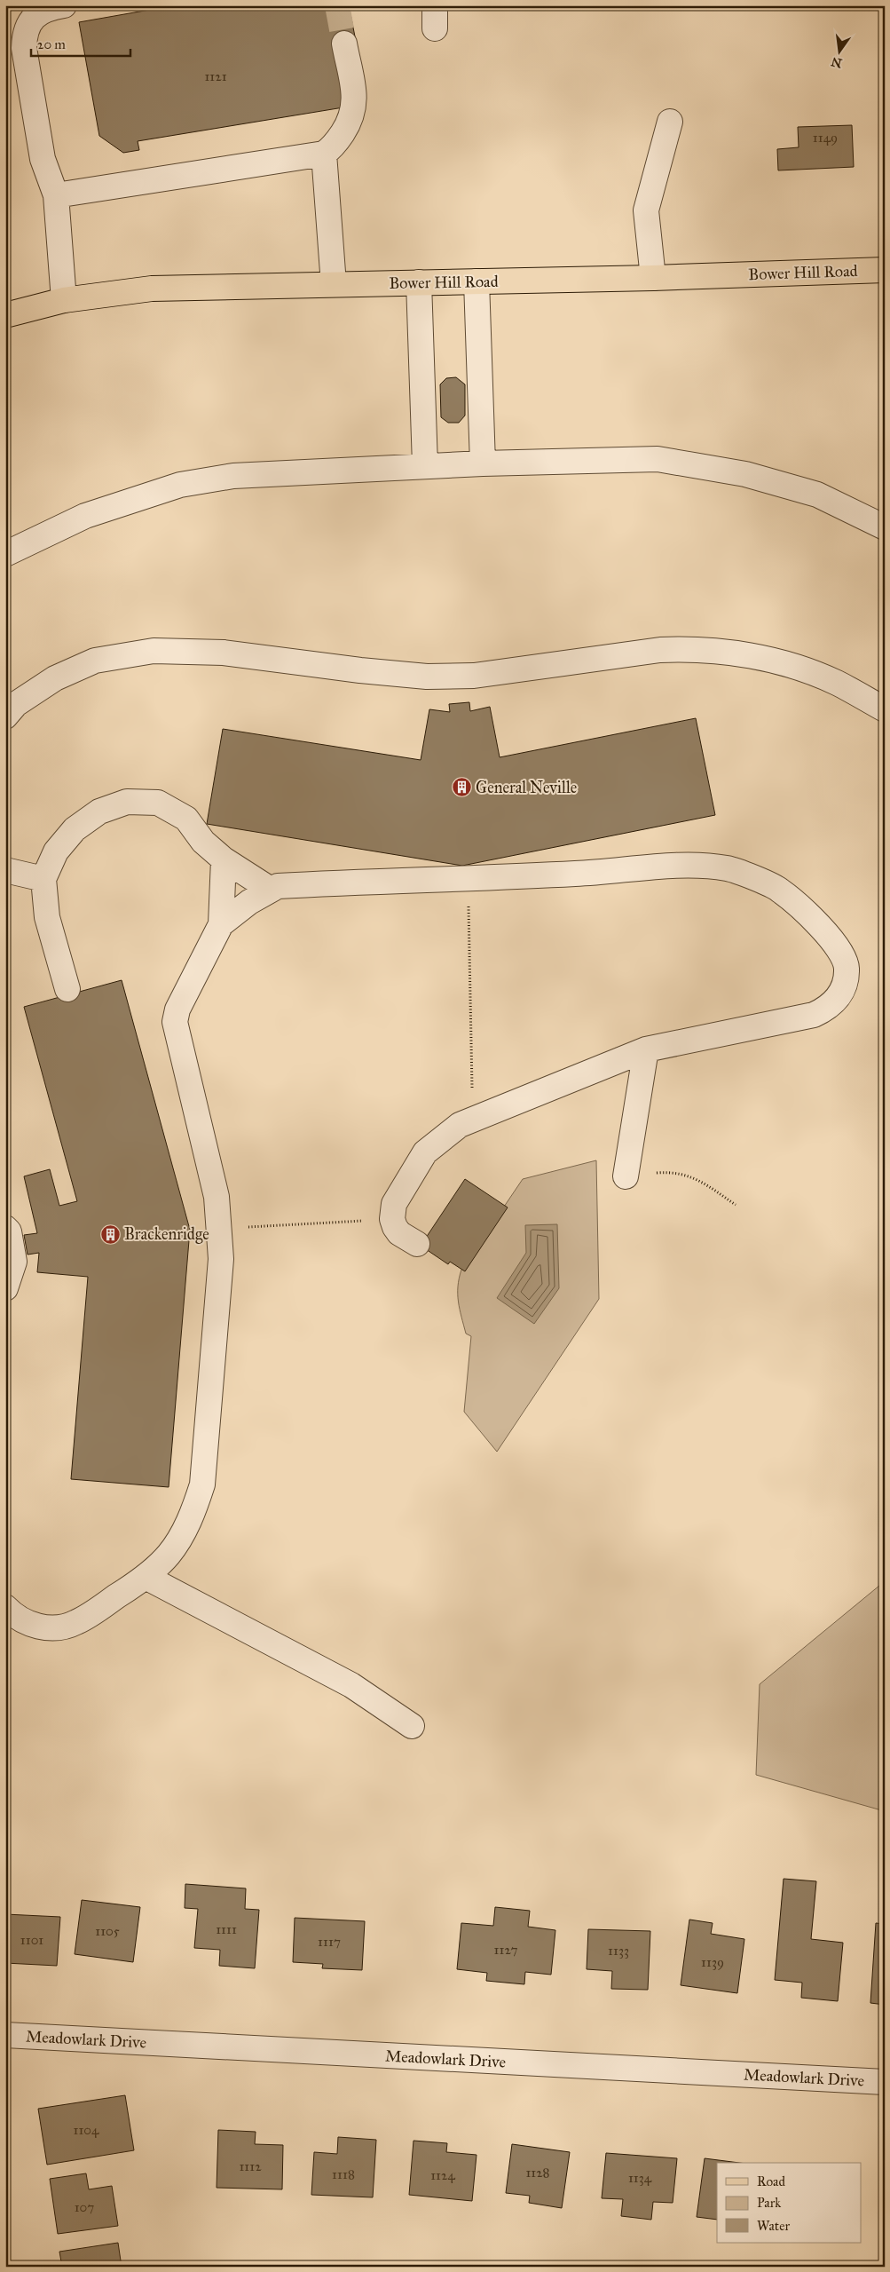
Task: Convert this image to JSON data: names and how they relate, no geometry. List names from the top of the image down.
{
  "streets": {
    "main road": ["Bower Hill Road"],
    "street": ["Meadowlark Drive"]
  },
  "places": {
    "building": ["General Neville", "Brackenridge"]
  },
  "house_numbers": [
    "1121",
    "1149",
    "1111",
    "1105",
    "1101",
    "1117",
    "1127",
    "1133",
    "1139",
    "1104",
    "1112",
    "1128",
    "1118",
    "1124",
    "1134",
    "107"
  ],
  "legend": ["Road", "Park", "Water"],
  "scale_bar": "20 m",
  "north": "bottom"
}
